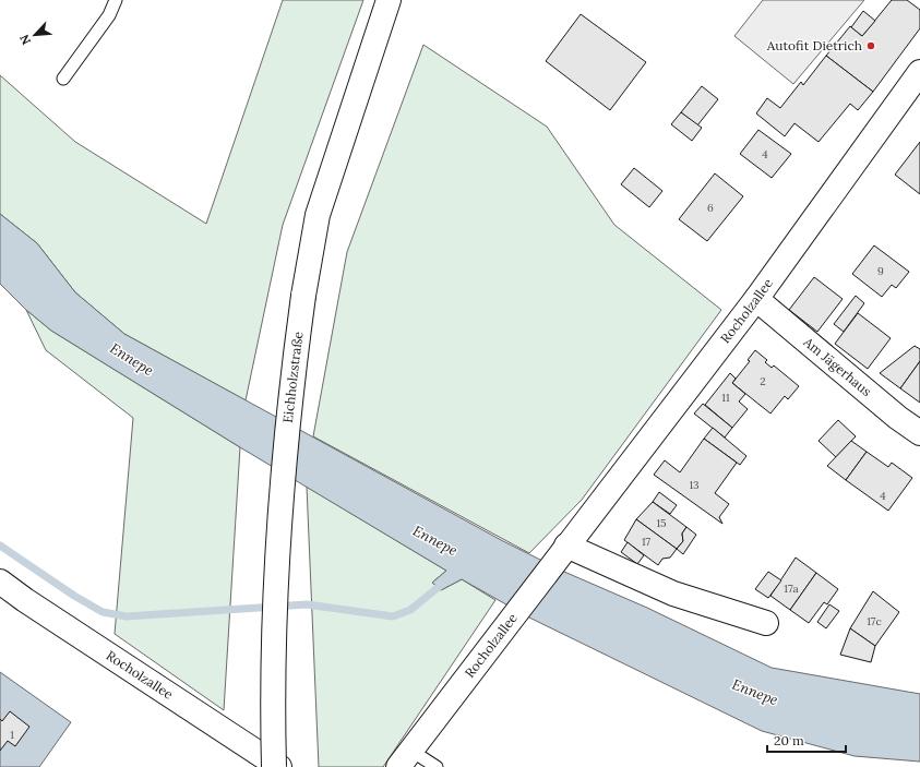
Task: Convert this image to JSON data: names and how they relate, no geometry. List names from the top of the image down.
{
  "streets": {
    "street": ["Rocholzallee", "Am Jägerhaus", "Eichholzstraße"]
  },
  "crossings": [
    ["Rocholzallee", "Am Jägerhaus"]
  ],
  "water": ["Ennepe"],
  "places": ["Autofit Dietrich"],
  "house_numbers": [
    "4",
    "6",
    "9",
    "2",
    "11",
    "13",
    "4",
    "15",
    "17",
    "17a",
    "17c",
    "1"
  ],
  "scale_bar": "20 m",
  "north": "bottom left"
}
